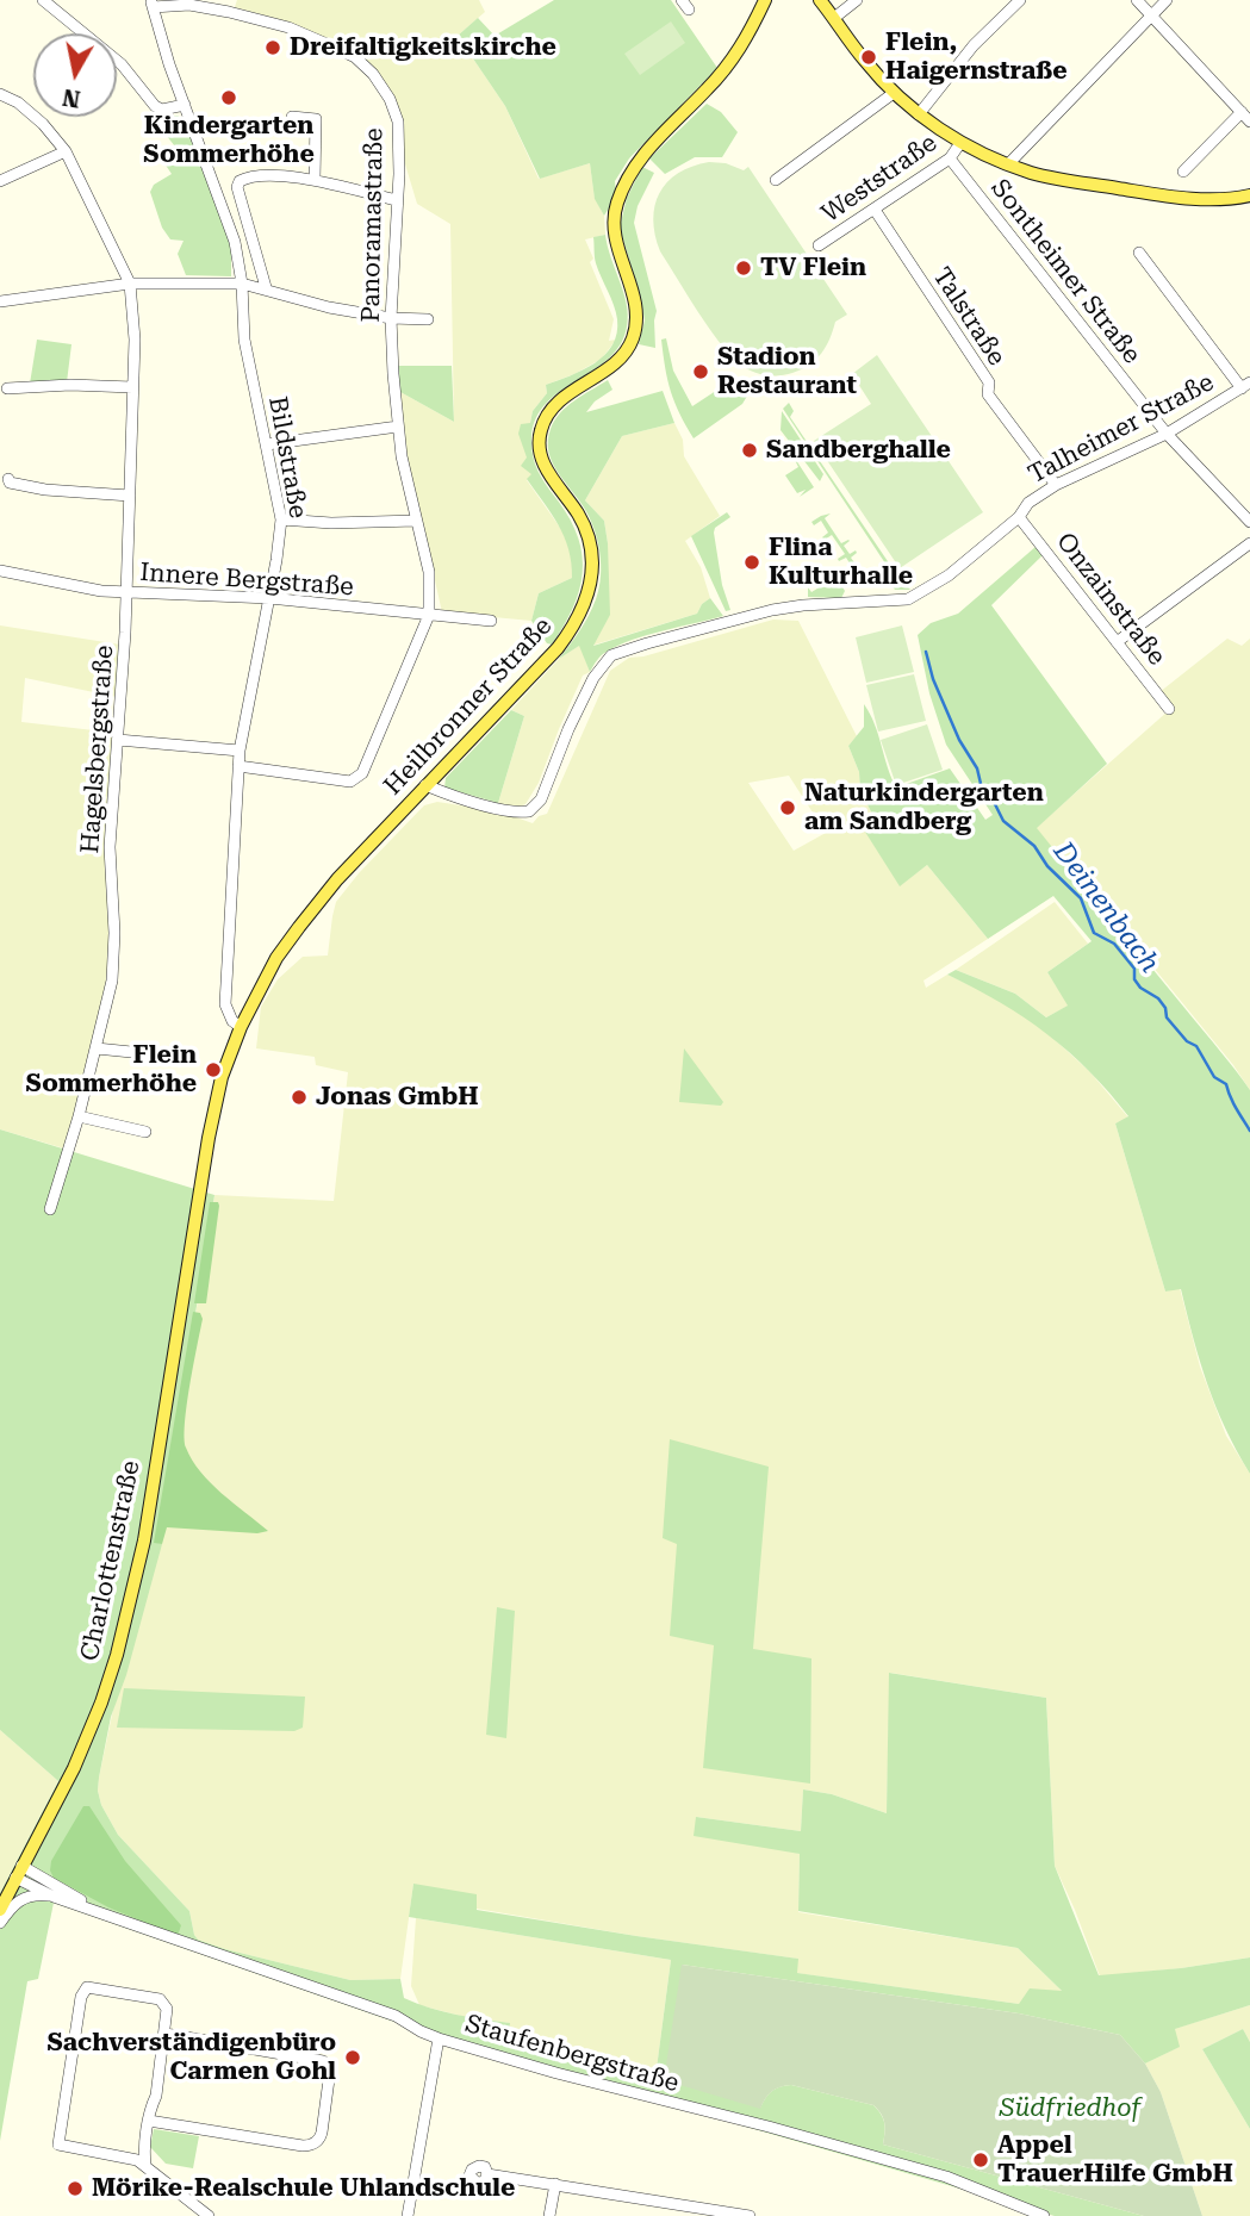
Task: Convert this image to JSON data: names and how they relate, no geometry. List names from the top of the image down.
{
  "streets": {
    "main road": ["Heilbronner Straße", "Charlottenstraße"],
    "street": [
      "Weststraße",
      "Panoramastraße",
      "Sontheimer Straße",
      "Talstraße",
      "Talheimer Straße",
      "Bildstraße",
      "Innere Bergstraße",
      "Onzainstraße",
      "Hagelsbergstraße",
      "Staufenbergstraße"
    ]
  },
  "crossings": [
    ["Weststraße", "Sontheimer Straße"],
    ["Weststraße", "Talstraße"],
    ["Panoramastraße", "Bildstraße"],
    ["Panoramastraße", "Innere Bergstraße"],
    ["Sontheimer Straße", "Talheimer Straße"],
    ["Talstraße", "Talheimer Straße"],
    ["Talheimer Straße", "Onzainstraße"],
    ["Talheimer Straße", "Heilbronner Straße"],
    ["Bildstraße", "Innere Bergstraße"],
    ["Bildstraße", "Heilbronner Straße"],
    ["Innere Bergstraße", "Hagelsbergstraße"],
    ["Heilbronner Straße", "Charlottenstraße"],
    ["Charlottenstraße", "Staufenbergstraße"]
  ],
  "water": ["Deinenbach"],
  "parks": ["Südfriedhof"],
  "places": [
    "Dreifaltigkeitskirche",
    "Flein, Haigernstraße",
    "Kindergarten Sommerhöhe",
    "TV Flein",
    "Stadion Restaurant",
    "Sandberghalle",
    "Flina Kulturhalle",
    "Naturkindergarten am Sandberg",
    "Flein Sommerhöhe",
    "Jonas GmbH",
    "Sachverständigenbüro Carmen Gohl",
    "Appel TrauerHilfe GmbH",
    "Mörike-Realschule Uhlandschule"
  ],
  "north": "bottom"
}
